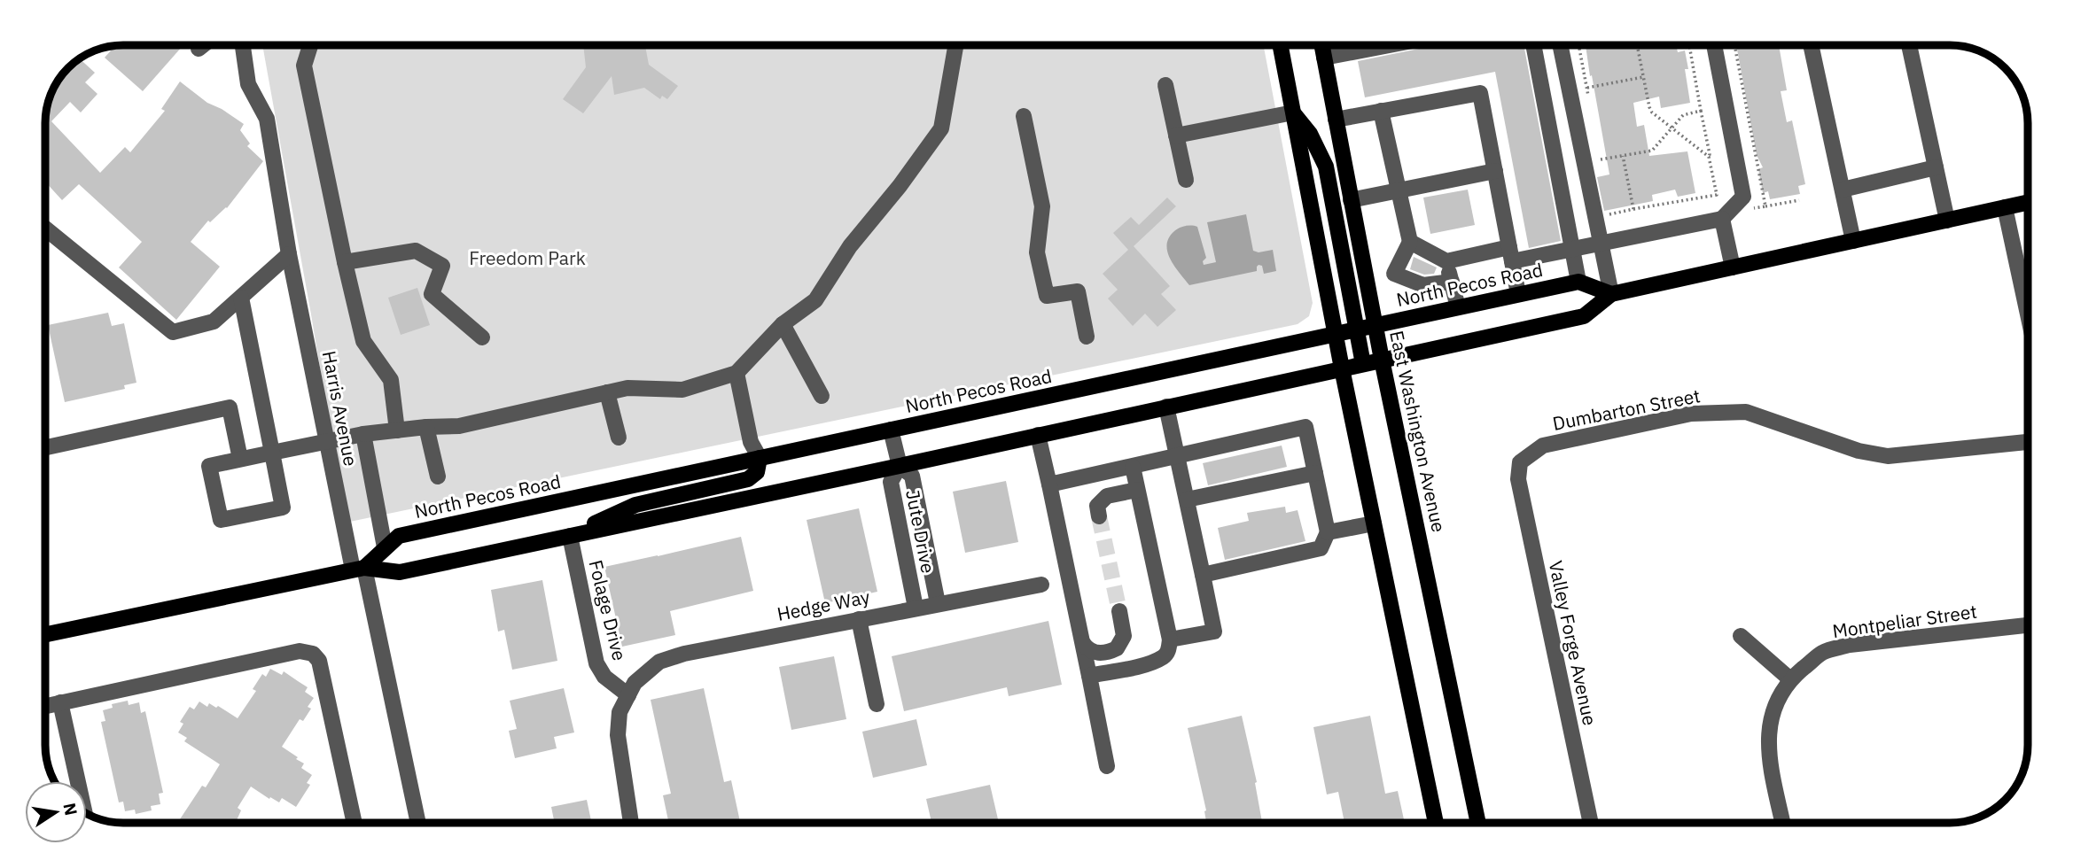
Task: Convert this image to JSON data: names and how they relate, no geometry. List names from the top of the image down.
{
  "streets": {
    "main road": ["North Pecos Road", "East Washington Avenue"],
    "street": [
      "Harris Avenue",
      "Dumbarton Street",
      "Jute Drive",
      "Hedge Way",
      "Folage Drive",
      "Montpeliar Street",
      "Valley Forge Avenue"
    ]
  },
  "crossings": [
    ["North Pecos Road", "Harris Avenue"],
    ["North Pecos Road", "East Washington Avenue"],
    ["North Pecos Road", "Jute Drive"],
    ["Dumbarton Street", "Valley Forge Avenue"],
    ["Jute Drive", "Hedge Way"],
    ["Hedge Way", "Folage Drive"]
  ],
  "parks": ["Freedom Park"],
  "north": "right"
}
